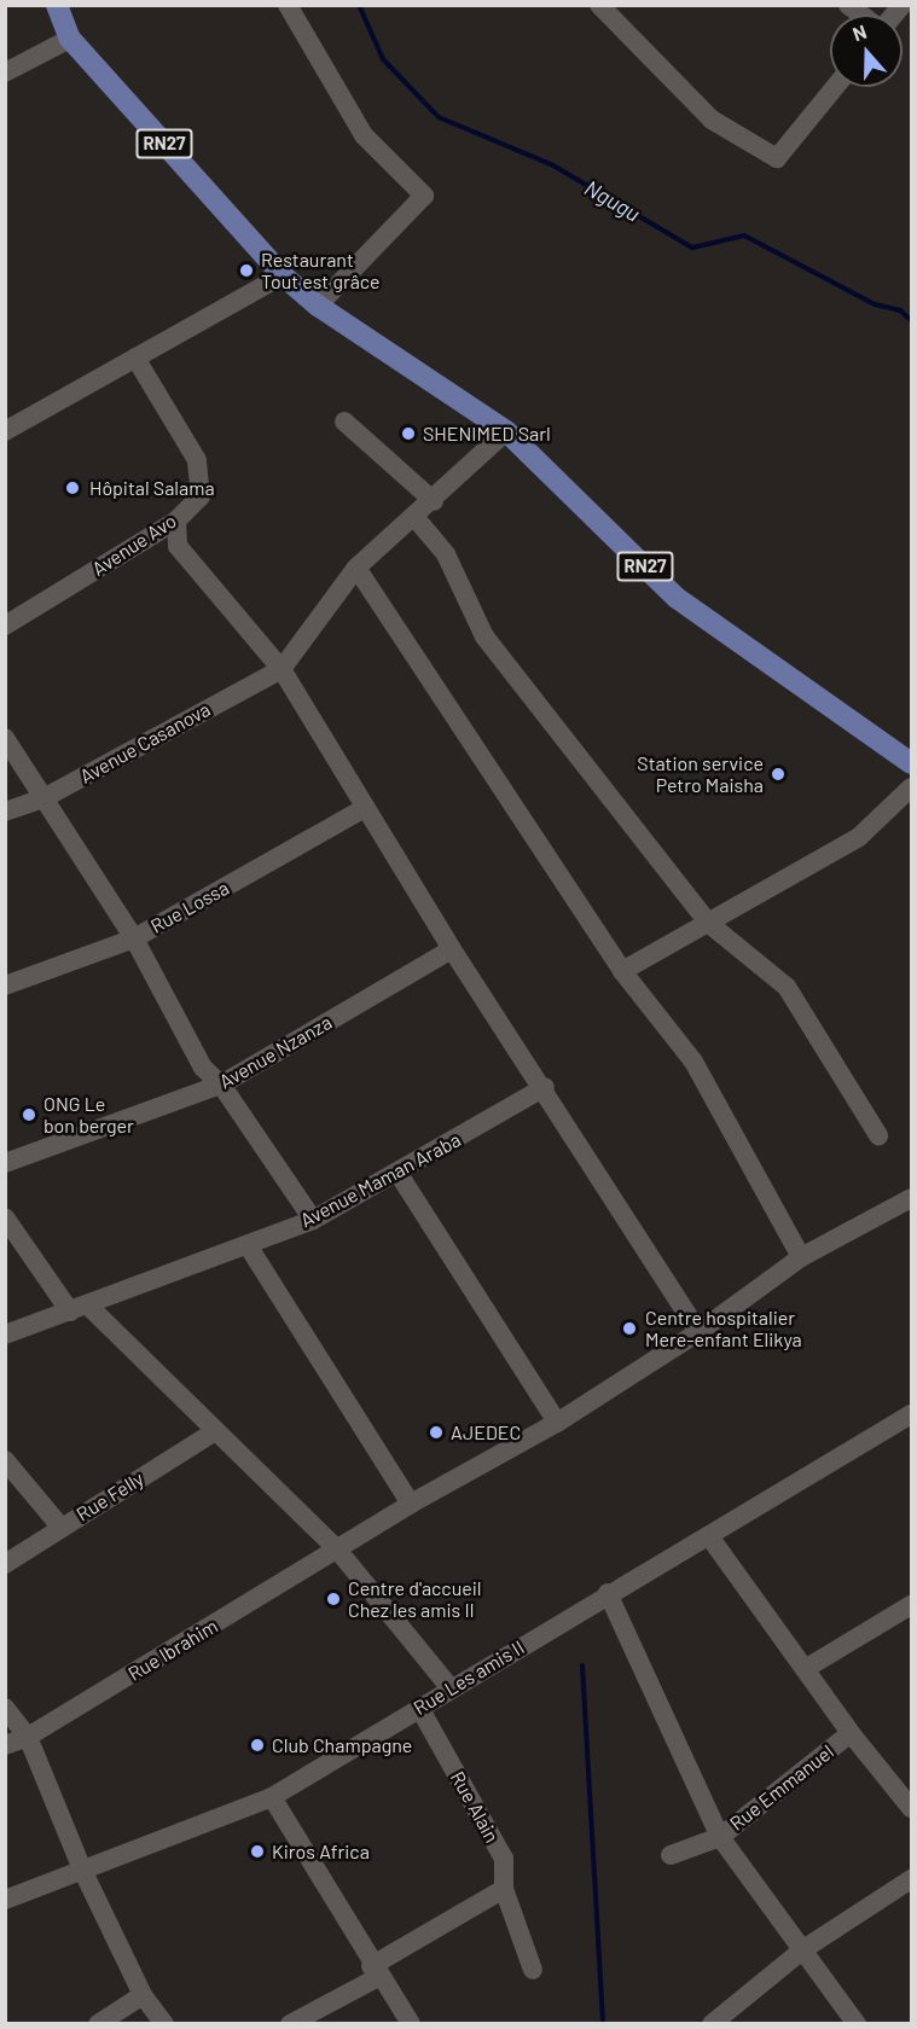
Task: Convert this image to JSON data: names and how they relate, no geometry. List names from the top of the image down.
{
  "streets": {
    "main road": ["RN27"],
    "street": [
      "Avenue Avo",
      "Avenue Casanova",
      "Rue Lossa",
      "Avenue Nzanza",
      "Avenue Maman Araba",
      "Rue Felly",
      "Rue Ibrahim",
      "Rue Les amis II",
      "Rue Emmanuel",
      "Rue Alain"
    ]
  },
  "crossings": [
    ["Rue Les amis II", "Rue Alain"]
  ],
  "water": ["Ngugu"],
  "places": [
    "Restaurant Tout est grâce",
    "SHENIMED Sarl",
    "Hôpital Salama",
    "Station service Petro Maisha",
    "ONG Le bon berger",
    "Centre hospitalier Mere-enfant Elikya",
    "AJEDEC",
    "Centre d'accueil Chez les amis II",
    "Club Champagne",
    "Kiros Africa"
  ],
  "north": "top"
}
